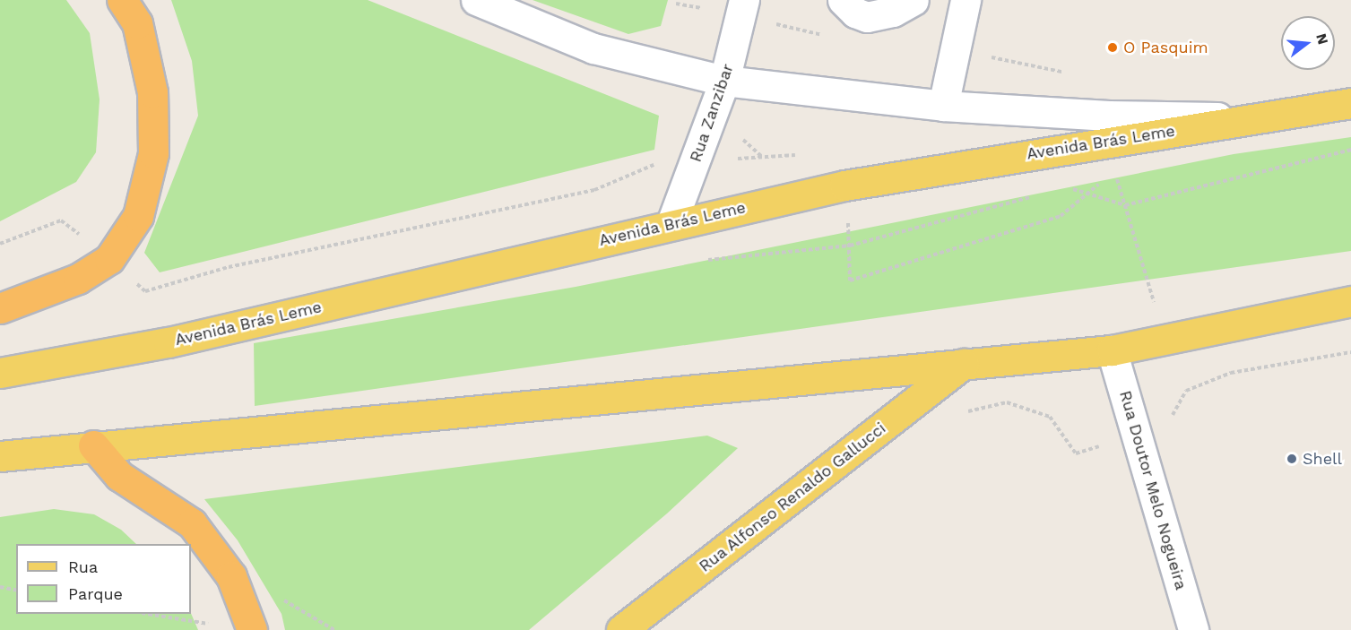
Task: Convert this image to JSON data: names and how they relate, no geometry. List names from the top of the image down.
{
  "streets": {
    "main road": ["Avenida Brás Leme", "Rua Alfonso Renaldo Gallucci"],
    "street": ["Rua Zanzibar", "Rua Doutor Melo Nogueira"]
  },
  "crossings": [
    ["Rua Zanzibar", "Avenida Brás Leme"]
  ],
  "places": ["O Pasquim", "Shell"],
  "legend": ["Rua", "Parque"],
  "north": "right"
}
